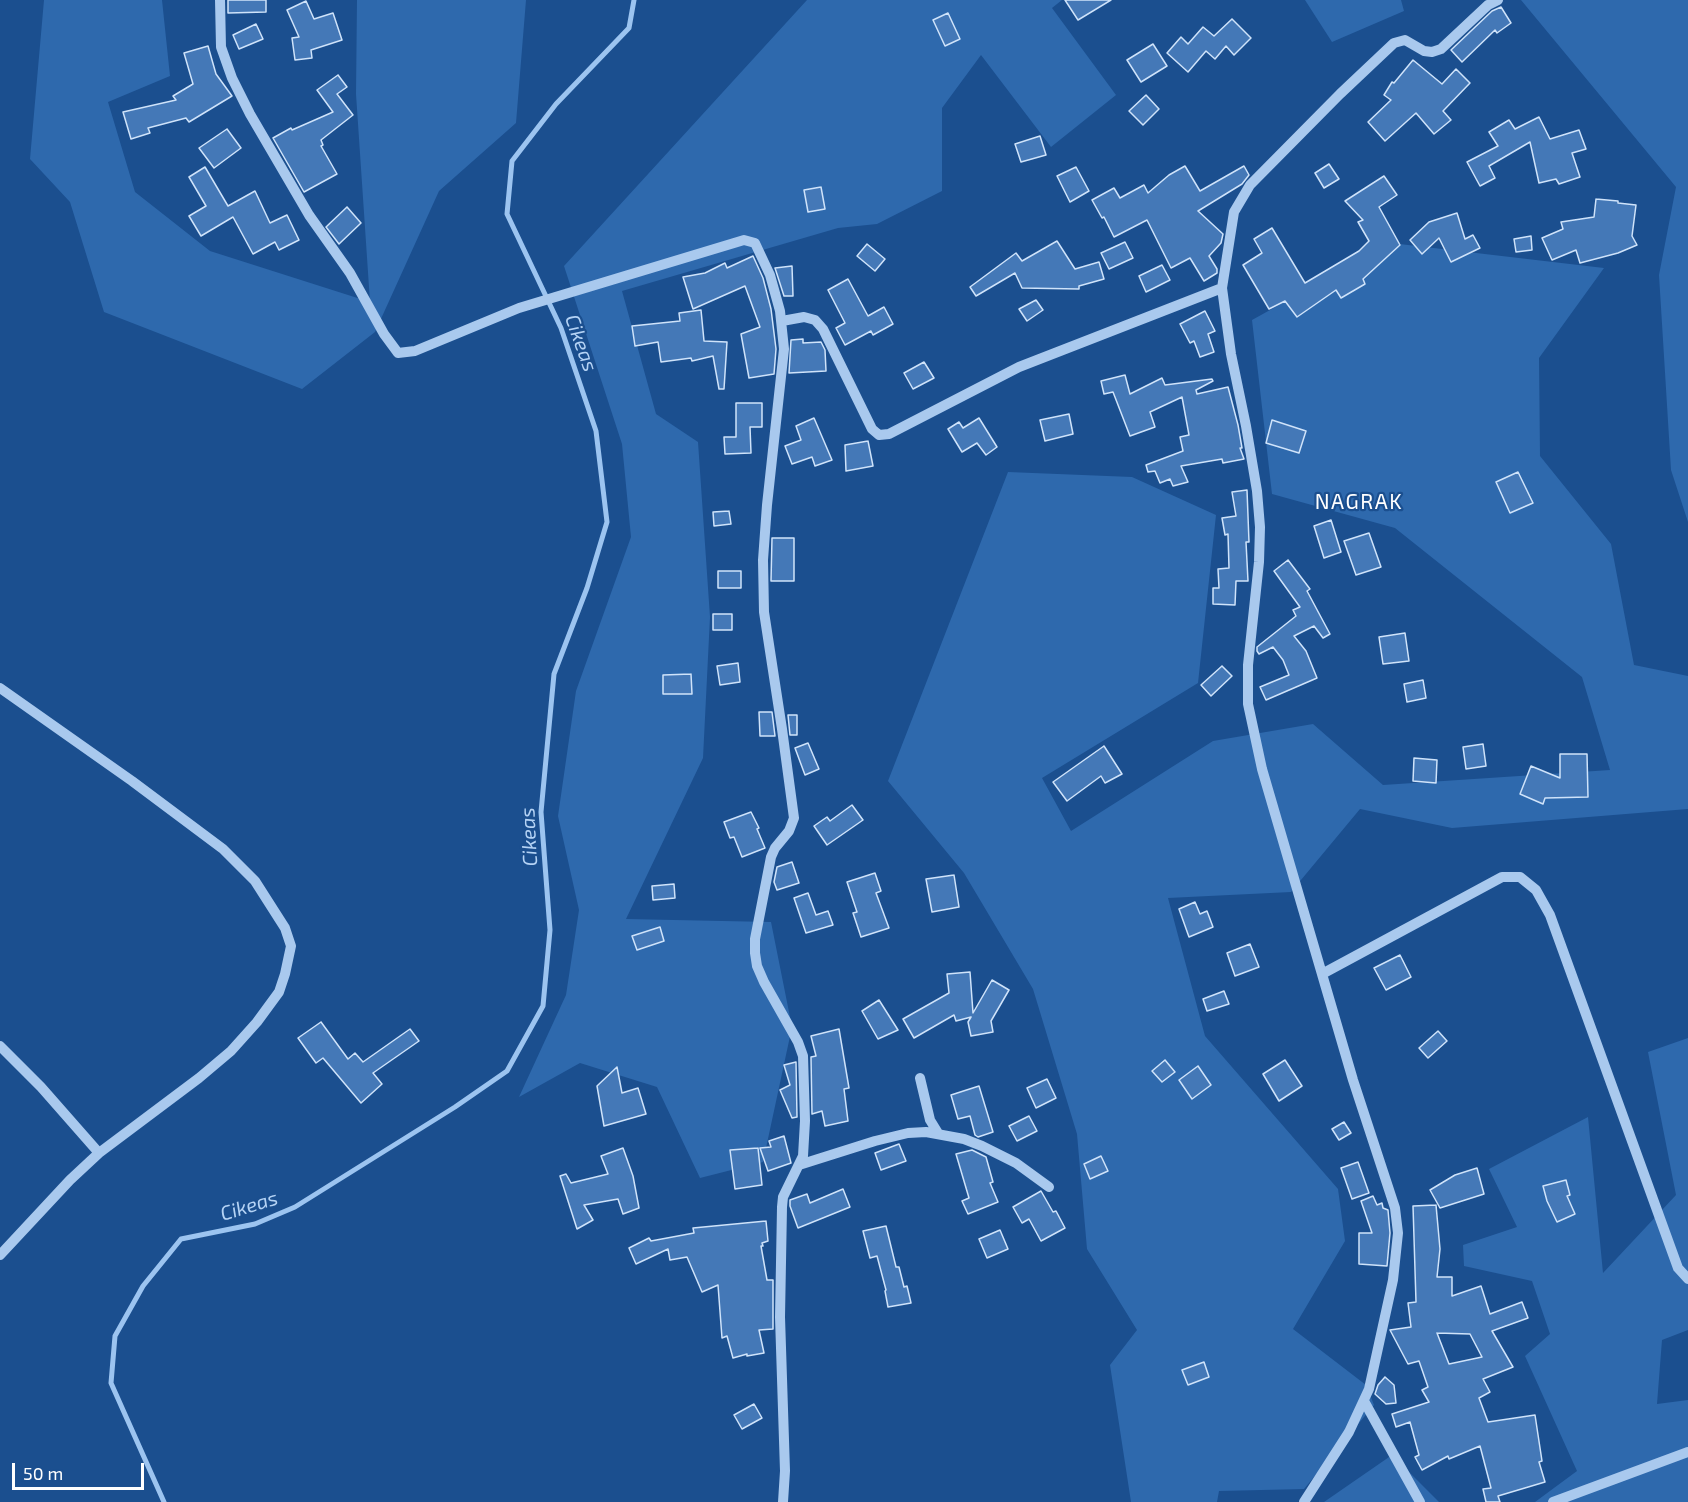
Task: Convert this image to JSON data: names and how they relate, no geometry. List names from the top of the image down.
{
  "districts": ["NAGRAK"],
  "water": ["Cikeas"],
  "scale_bar": "50 m"
}
